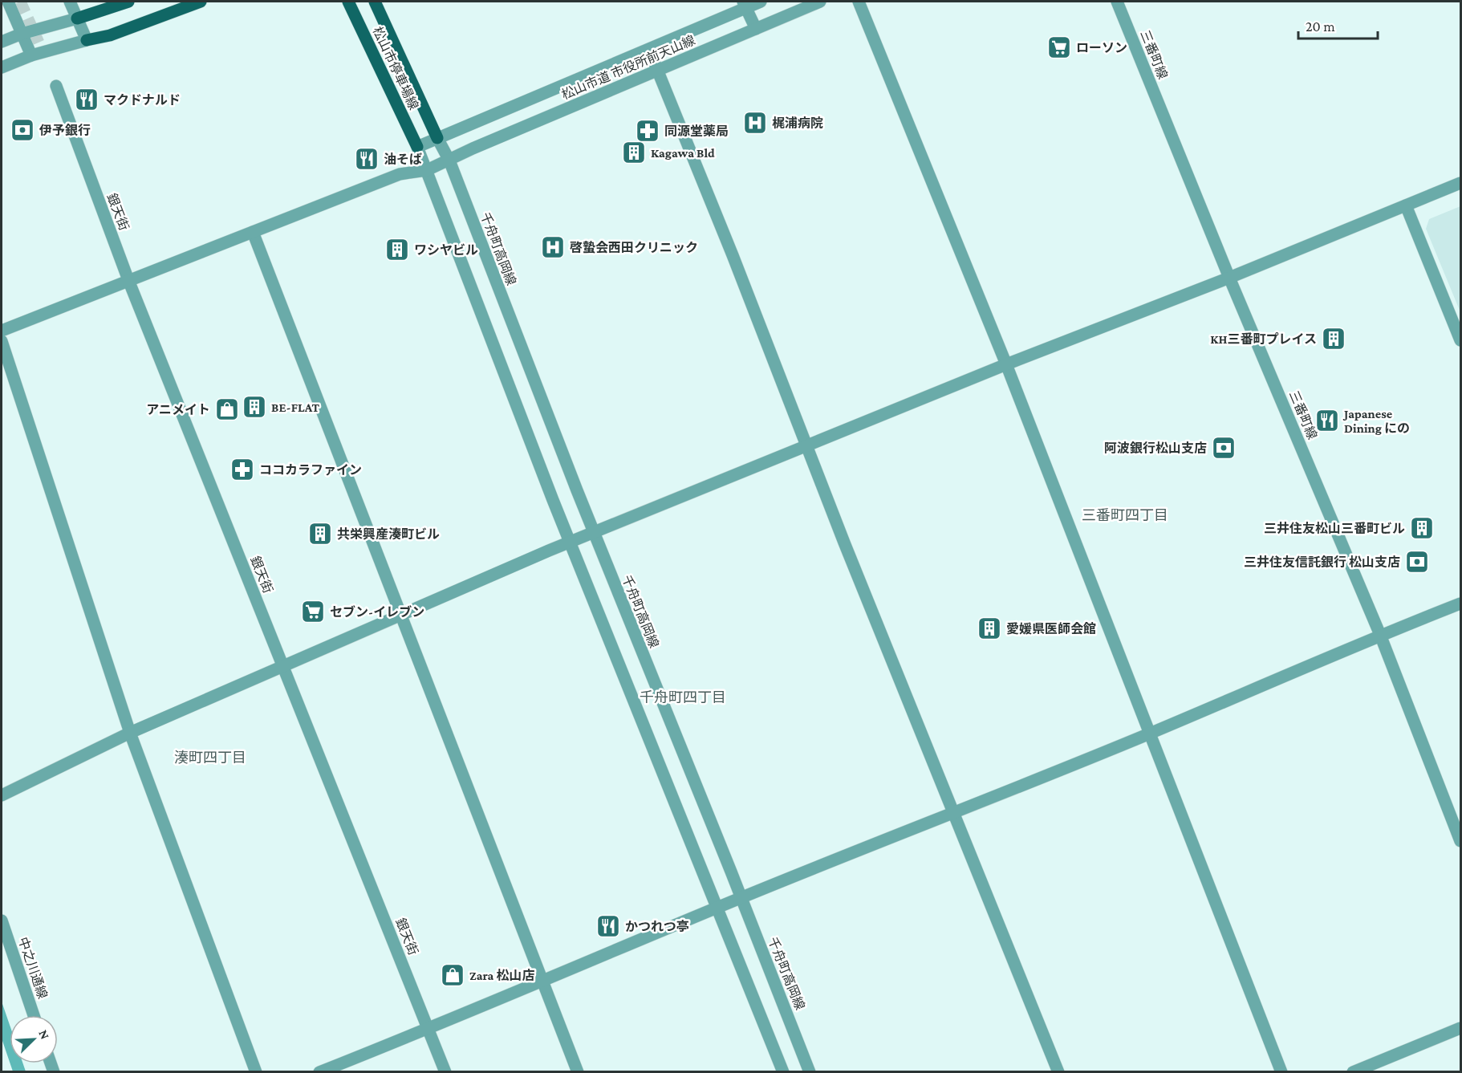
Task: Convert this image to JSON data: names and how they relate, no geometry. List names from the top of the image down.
{
  "streets": {
    "main road": ["松山市停車場線"],
    "street": [
      "三番町線",
      "松山市道 市役所前天山線",
      "銀天街",
      "千舟町高岡線",
      "中之川通線"
    ]
  },
  "crossings": [
    ["松山市道 市役所前天山線", "松山市停車場線"],
    ["松山市道 市役所前天山線", "千舟町高岡線"],
    ["松山市停車場線", "千舟町高岡線"]
  ],
  "districts": ["三番町四丁目", "千舟町四丁目", "湊町四丁目"],
  "places": {
    "supermarket": ["ローソン", "セブン-イレブン"],
    "restaurant": [
      "マクドナルド",
      "油そば",
      "Japanese Dining にの",
      "かつれつ亭"
    ],
    "hospital": ["梶浦病院", "啓蟄会西田クリニック"],
    "bank": ["伊予銀行", "阿波銀行松山支店", "三井住友信託銀行 松山支店"],
    "pharmacy": ["同源堂薬局", "ココカラファイン"],
    "building": [
      "Kagawa Bld",
      "ワシヤビル",
      "KH三番町プレイス",
      "BE-FLAT",
      "三井住友松山三番町ビル",
      "共栄興産湊町ビル",
      "愛媛県医師会館"
    ],
    "shop": ["アニメイト", "Zara 松山店"]
  },
  "scale_bar": "20 m",
  "north": "top right"
}
